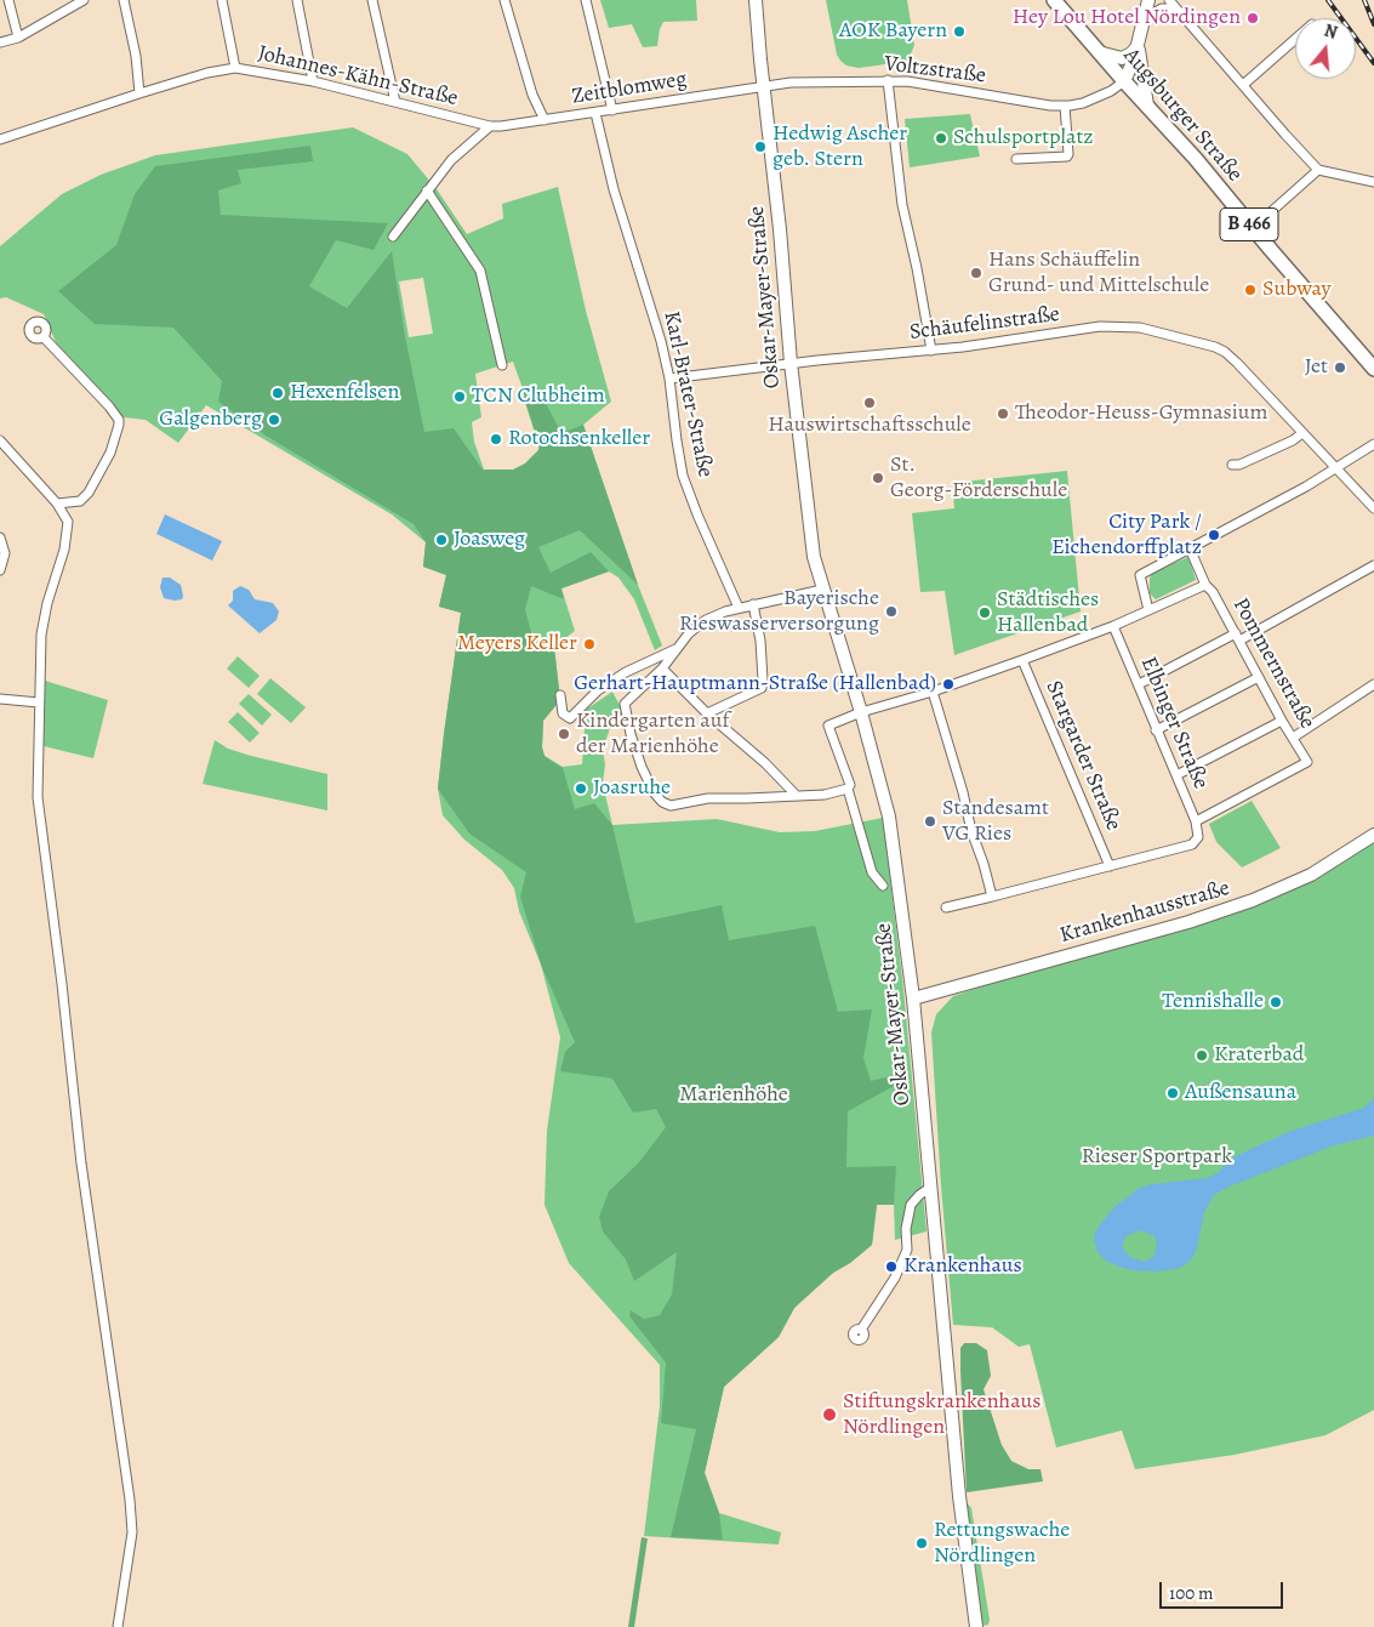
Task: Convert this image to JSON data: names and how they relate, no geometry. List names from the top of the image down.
{
  "streets": {
    "main road": [
      "Augsburger Straße",
      "B 466",
      "Oskar-Mayer-Straße",
      "Krankenhausstraße"
    ],
    "street": [
      "Voltzstraße",
      "Johannes-Kähn-Straße",
      "Zeitblomweg",
      "Schäufelinstraße",
      "Karl-Brater-Straße",
      "Pommernstraße",
      "Elbinger Straße",
      "Stargarder Straße"
    ]
  },
  "crossings": [
    ["Voltzstraße", "Zeitblomweg"],
    ["Voltzstraße", "Augsburger Straße"],
    ["Voltzstraße", "Oskar-Mayer-Straße"],
    ["Johannes-Kähn-Straße", "Zeitblomweg"],
    ["Zeitblomweg", "Oskar-Mayer-Straße"],
    ["Zeitblomweg", "Karl-Brater-Straße"],
    ["Oskar-Mayer-Straße", "Schäufelinstraße"],
    ["Oskar-Mayer-Straße", "Krankenhausstraße"],
    ["Schäufelinstraße", "Karl-Brater-Straße"],
    ["Pommernstraße", "Elbinger Straße"],
    ["Elbinger Straße", "Stargarder Straße"]
  ],
  "parks": ["Marienhöhe", "Rieser Sportpark"],
  "places": [
    "Hey Lou Hotel Nördingen",
    "AOK Bayern",
    "Schulsportplatz",
    "Hedwig Ascher geb. Stern",
    "Hans Schäuffelin Grund- und Mittelschule",
    "Subway",
    "Jet",
    "Hexenfelsen",
    "TCN Clubheim",
    "Hauswirtschaftsschule",
    "Theodor-Heuss-Gymnasium",
    "Galgenberg",
    "Rotochsenkeller",
    "St. Georg-Förderschule",
    "City Park / Eichendorffplatz",
    "Joasweg",
    "Bayerische Rieswasserversorgung",
    "Städtisches Hallenbad",
    "Meyers Keller",
    "Gerhart-Hauptmann-Straße (Hallenbad)",
    "Kindergarten auf der Marienhöhe",
    "Joasruhe",
    "Standesamt VG Ries",
    "Tennishalle",
    "Kraterbad",
    "Außensauna",
    "Krankenhaus",
    "Stiftungskrankenhaus Nördlingen",
    "Rettungswache Nördlingen"
  ],
  "scale_bar": "100 m",
  "north": "top"
}
